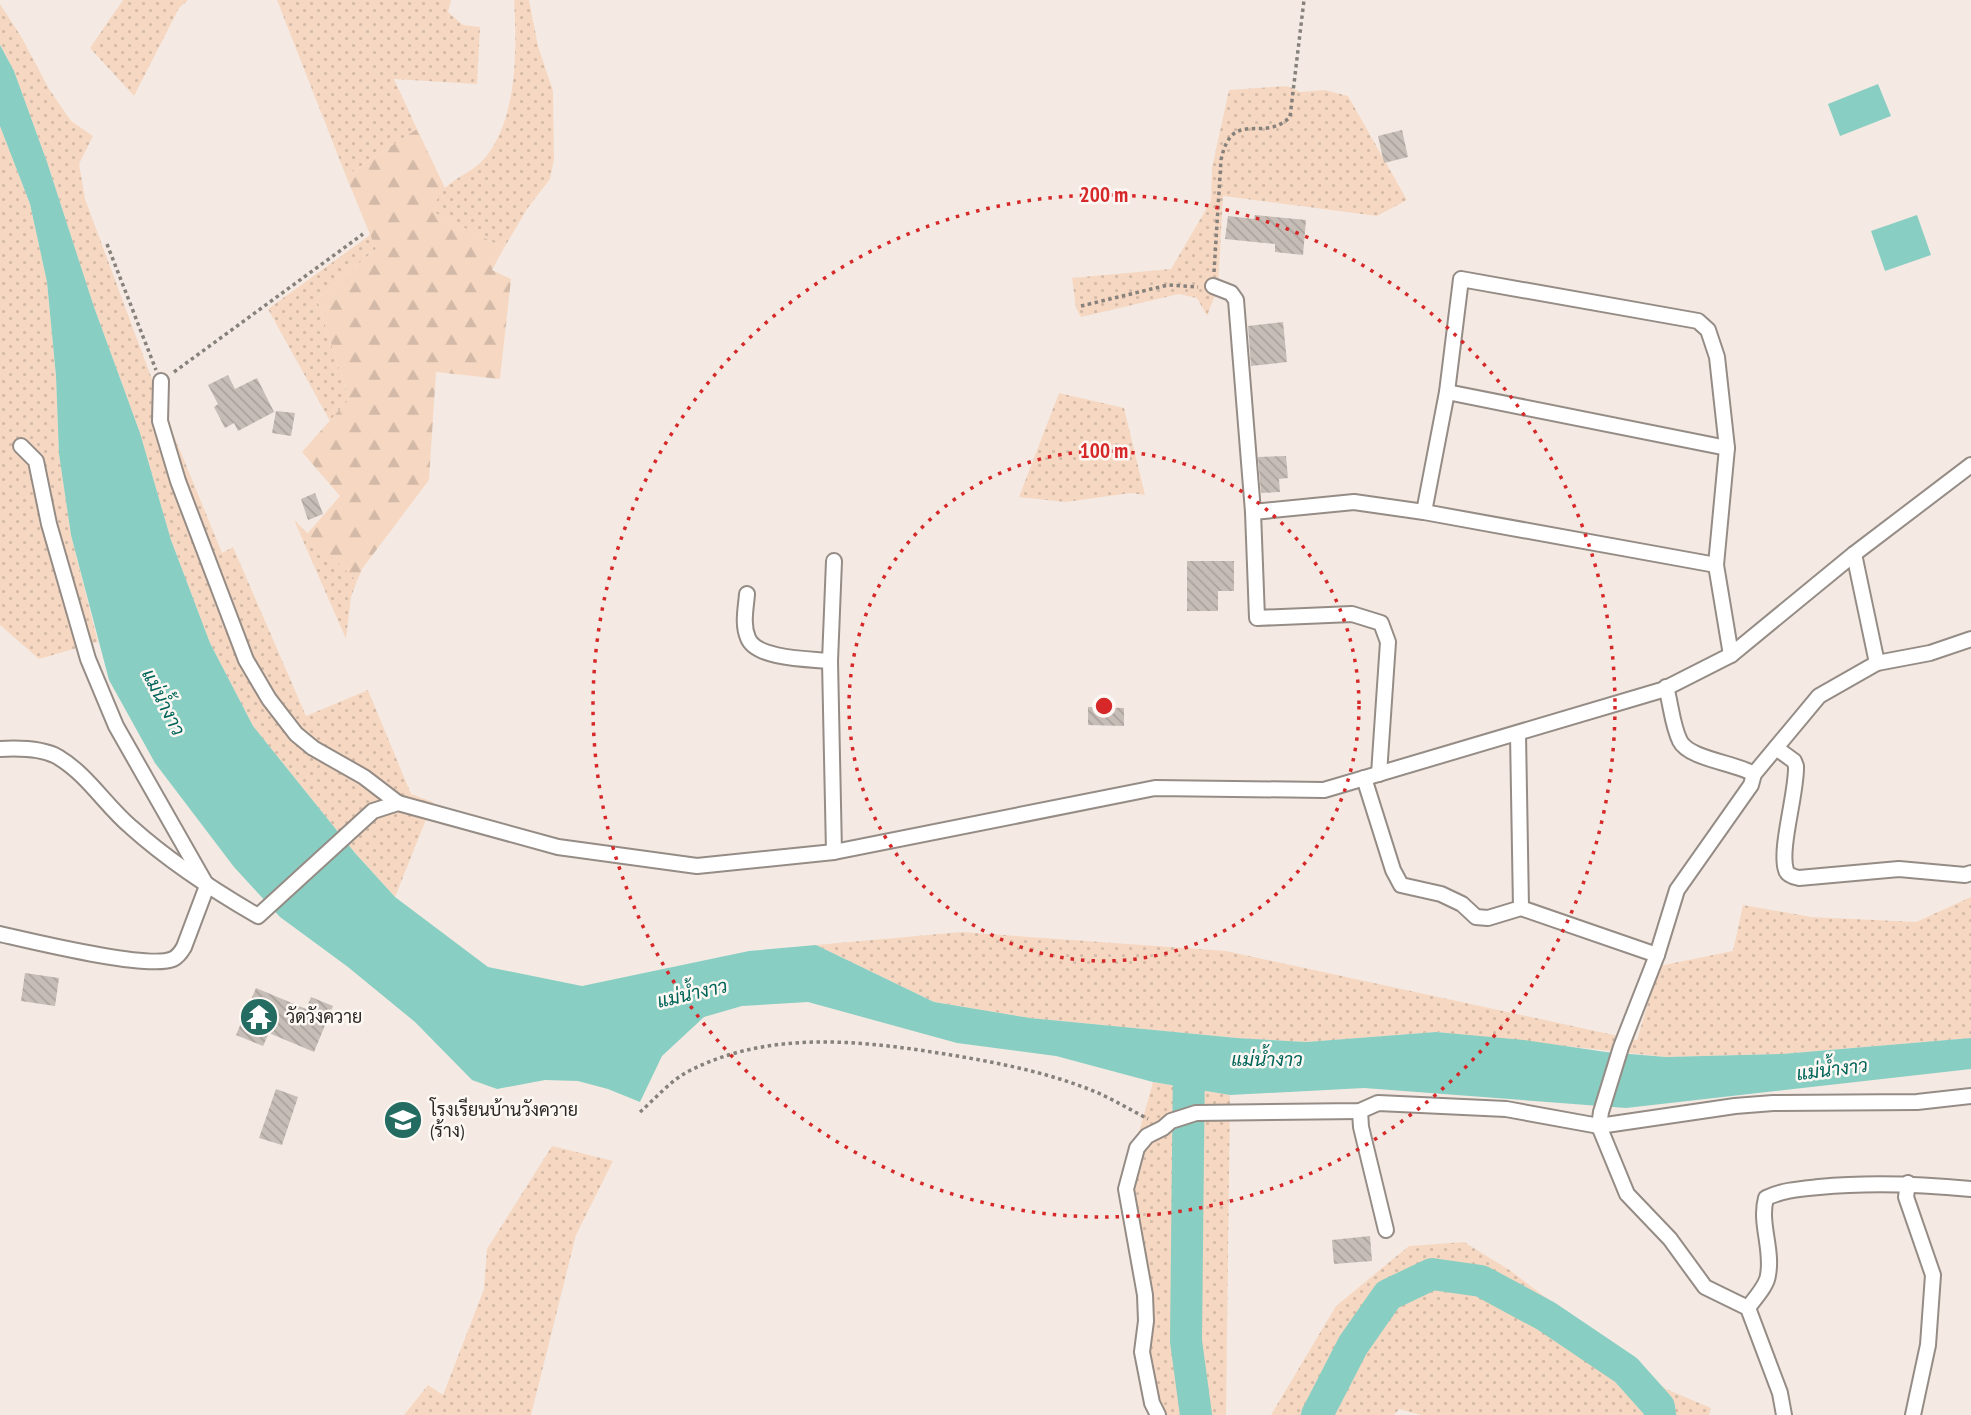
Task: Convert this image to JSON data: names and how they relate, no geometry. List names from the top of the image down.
{
  "water": ["แม่น้ำงาว"],
  "places": {
    "temple": ["วัดวังควาย"],
    "school or university": ["โรงเรียนบ้านวังควาย (ร้าง)"]
  },
  "rings": ["200 m", "100 m"]
}
